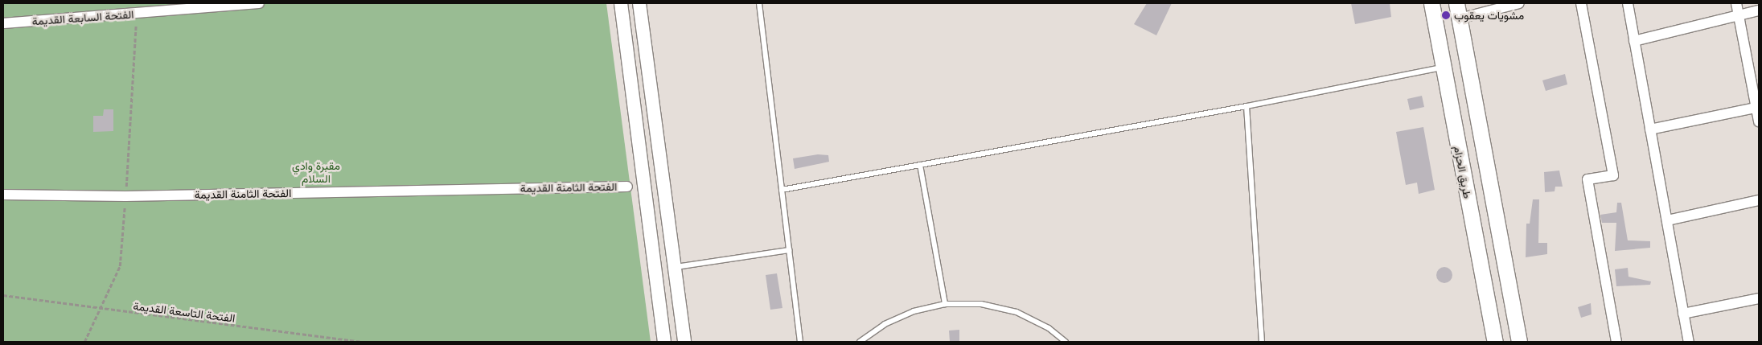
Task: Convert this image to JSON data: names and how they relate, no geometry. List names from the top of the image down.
{
  "streets": {
    "main road": ["طريق الحزام"],
    "street": ["الفتحة السابعة القديمة", "الفتحة الثامنة القديمة"],
    "path": ["الفتحة التاسعة القديمة"]
  },
  "parks": ["مقبرة وادي السلام"],
  "places": ["مشويات يعقوب"]
}
